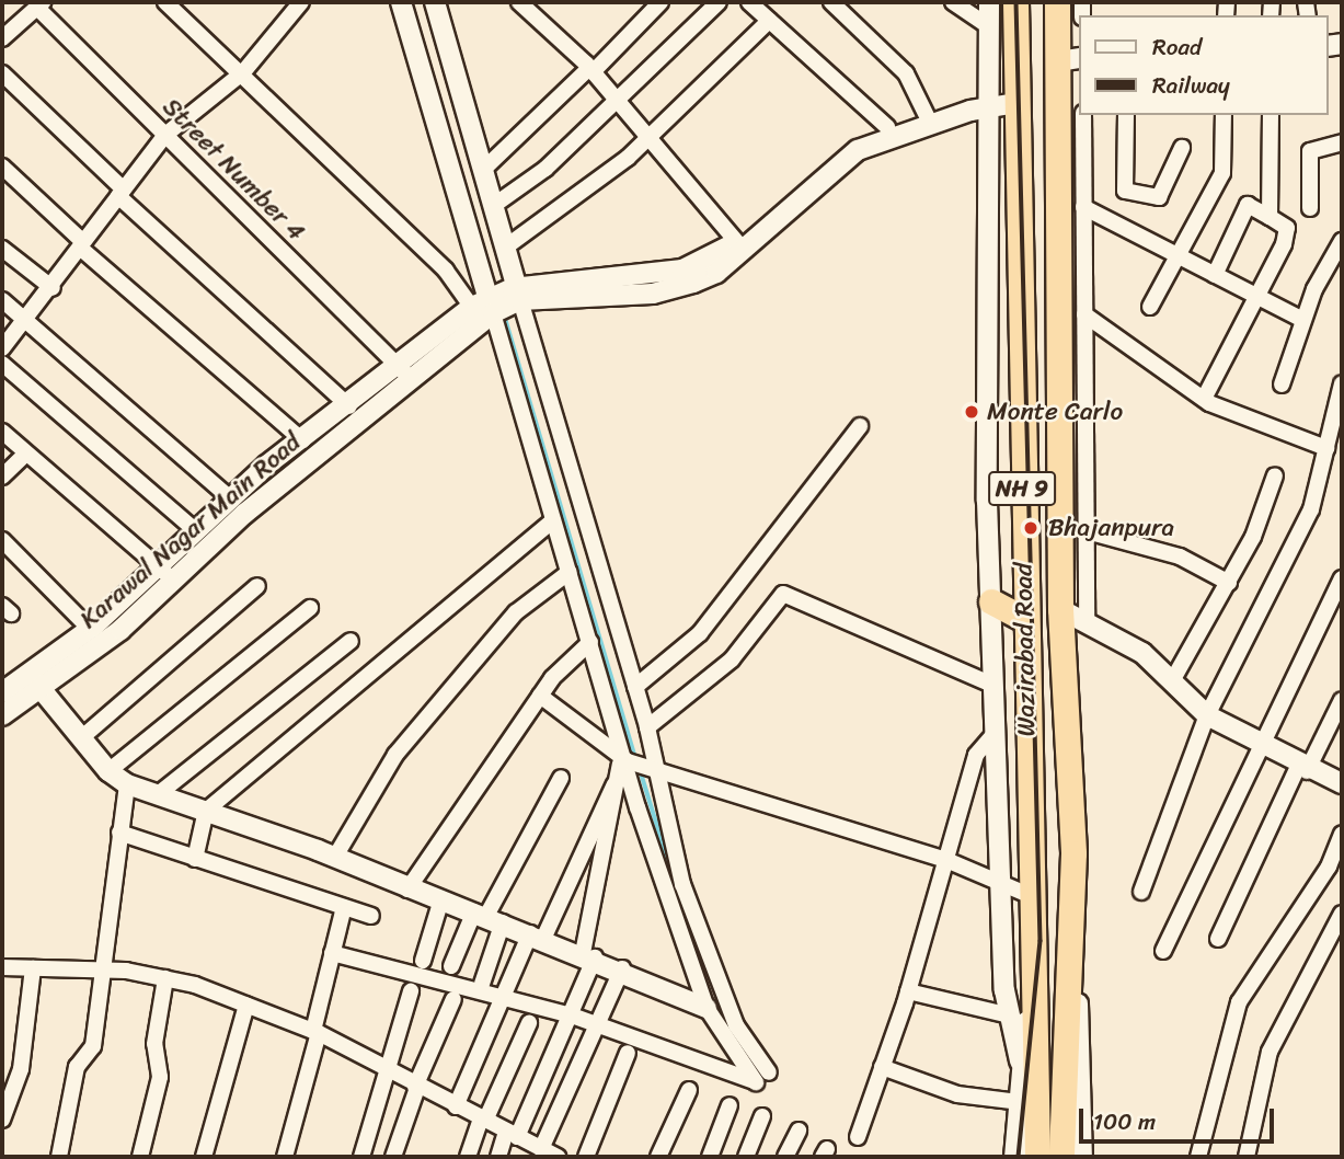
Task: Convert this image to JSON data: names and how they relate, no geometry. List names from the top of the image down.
{
  "streets": {
    "highway": ["NH 9", "Wazirabad Road"],
    "street": ["Street Number 4", "Karawal Nagar Main Road"]
  },
  "crossings": [
    ["Street Number 4", "Karawal Nagar Main Road"]
  ],
  "places": ["Monte Carlo", "Bhajanpura"],
  "legend": ["Road", "Railway"],
  "scale_bar": "100 m"
}
